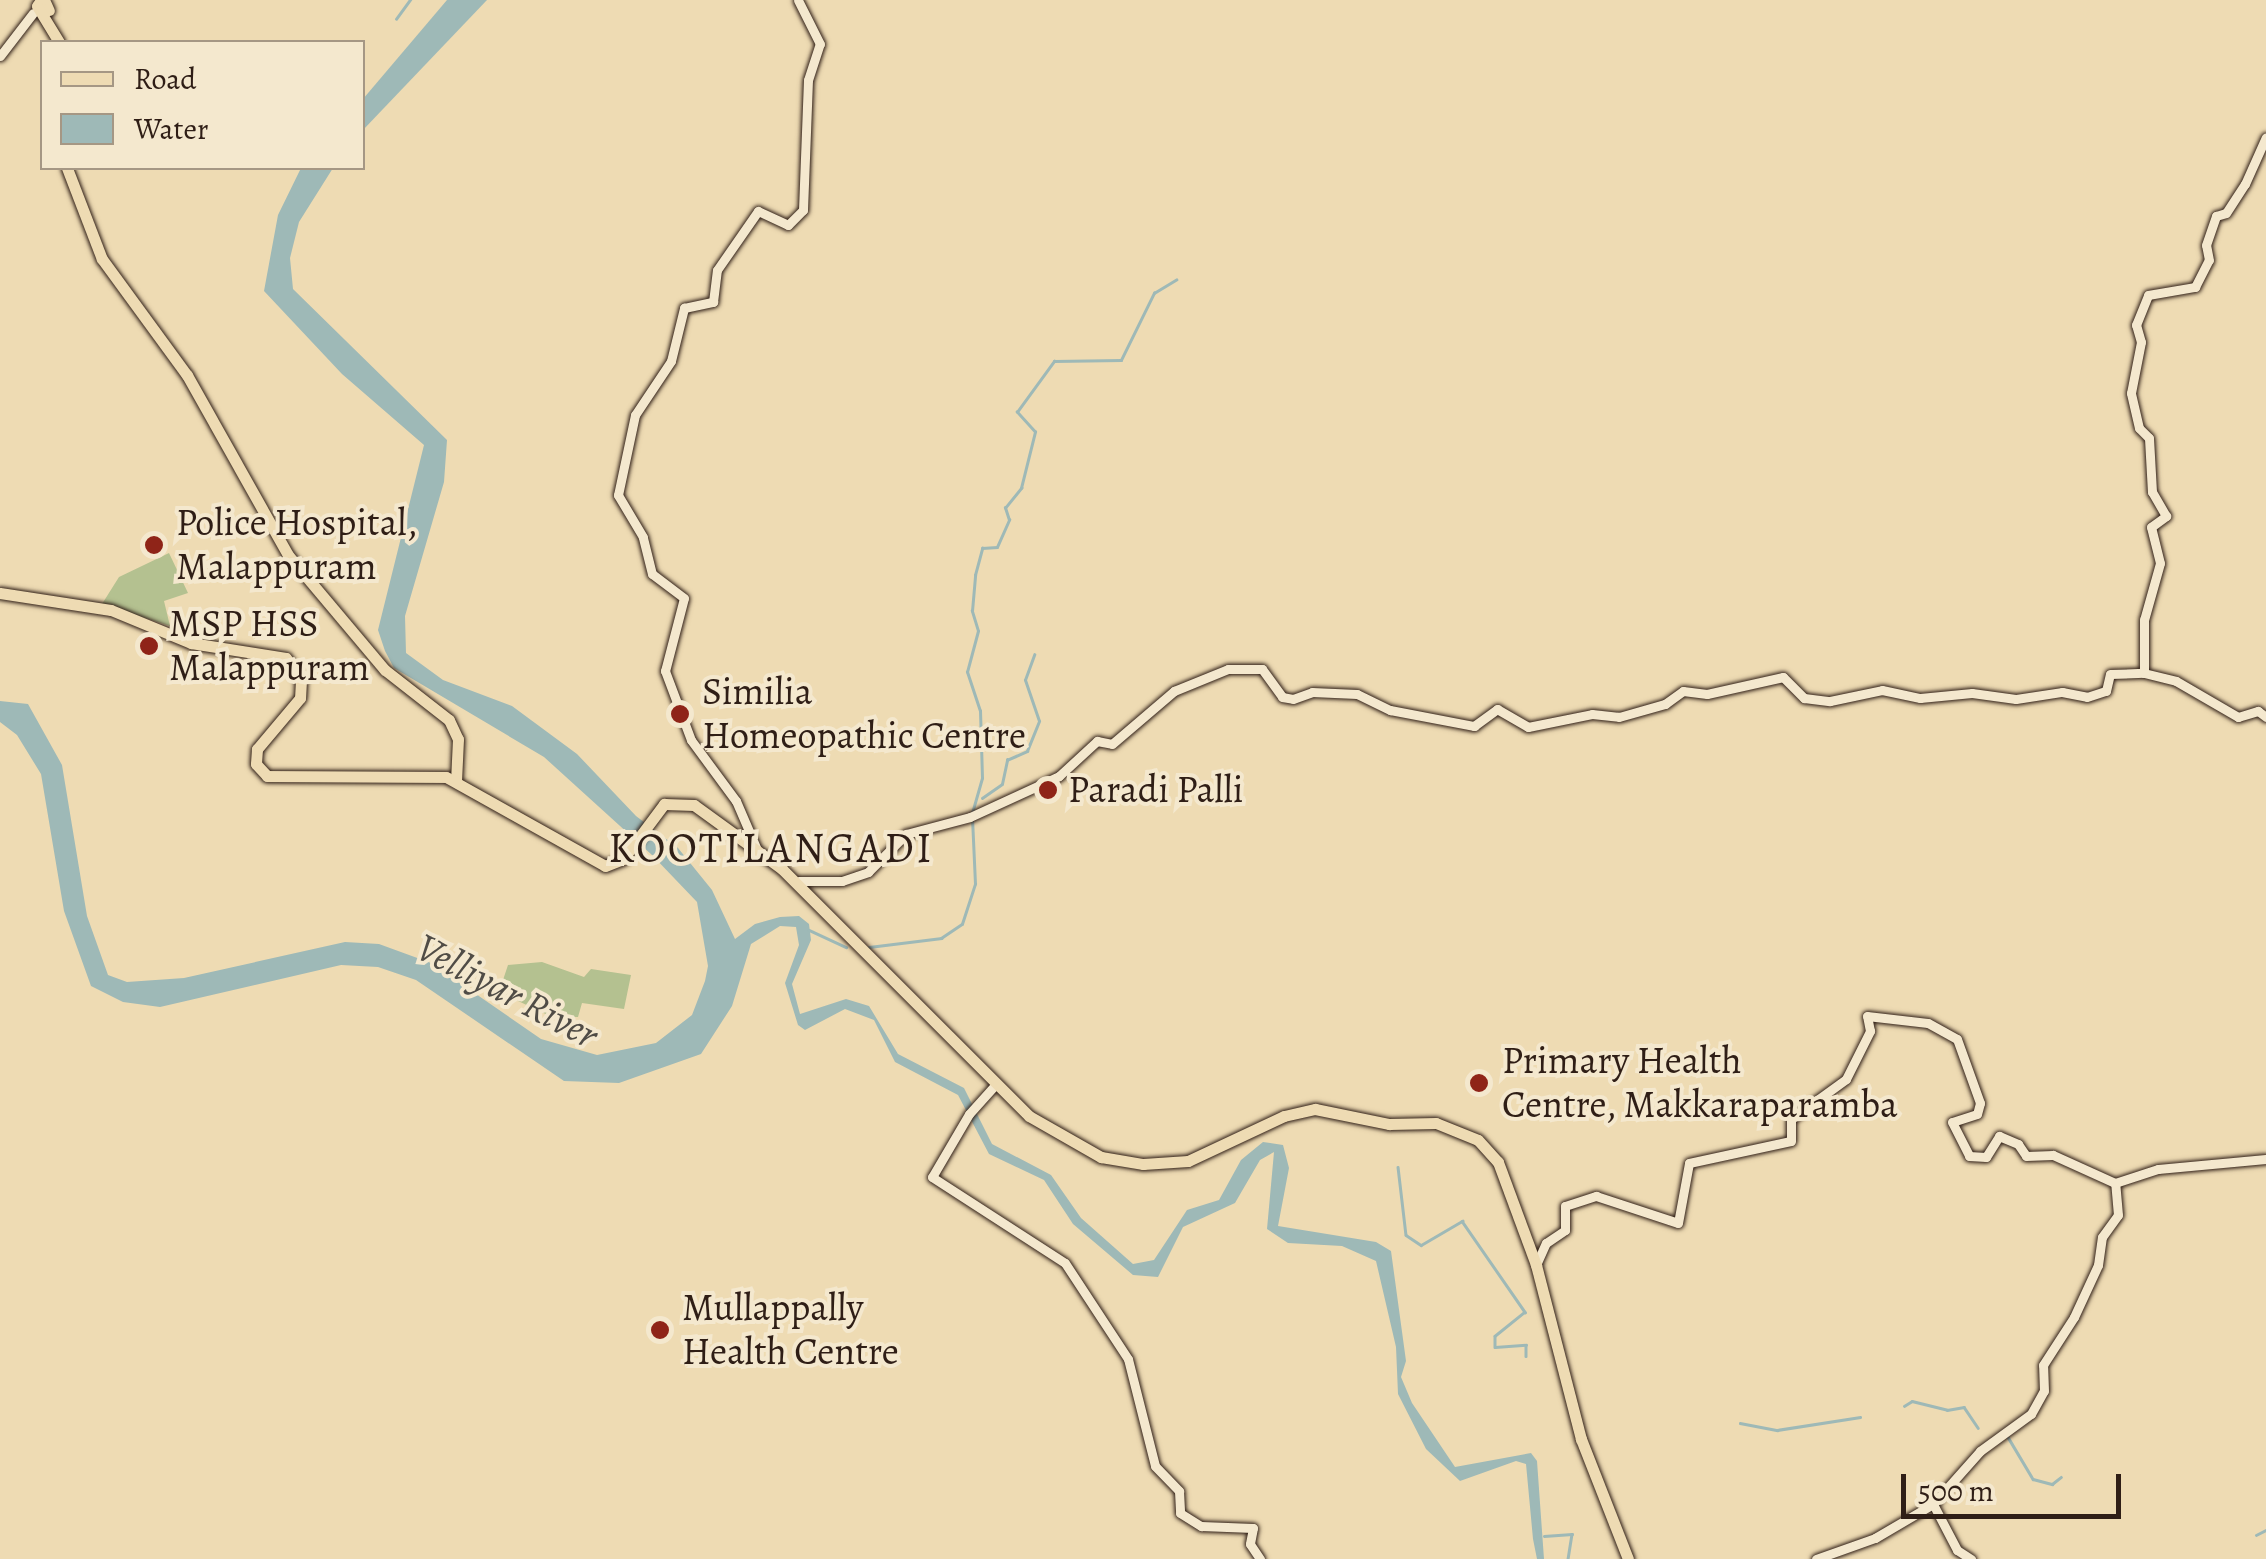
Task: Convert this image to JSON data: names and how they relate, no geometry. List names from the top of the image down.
{
  "districts": ["KOOTILANGADI"],
  "water": ["Velliyar River"],
  "places": [
    "Police Hospital, Malappuram",
    "MSP HSS Malappuram",
    "Similia Homeopathic Centre",
    "Paradi Palli",
    "Primary Health Centre, Makkaraparamba",
    "Mullappally Health Centre"
  ],
  "legend": ["Road", "Water"],
  "scale_bar": "500 m"
}
